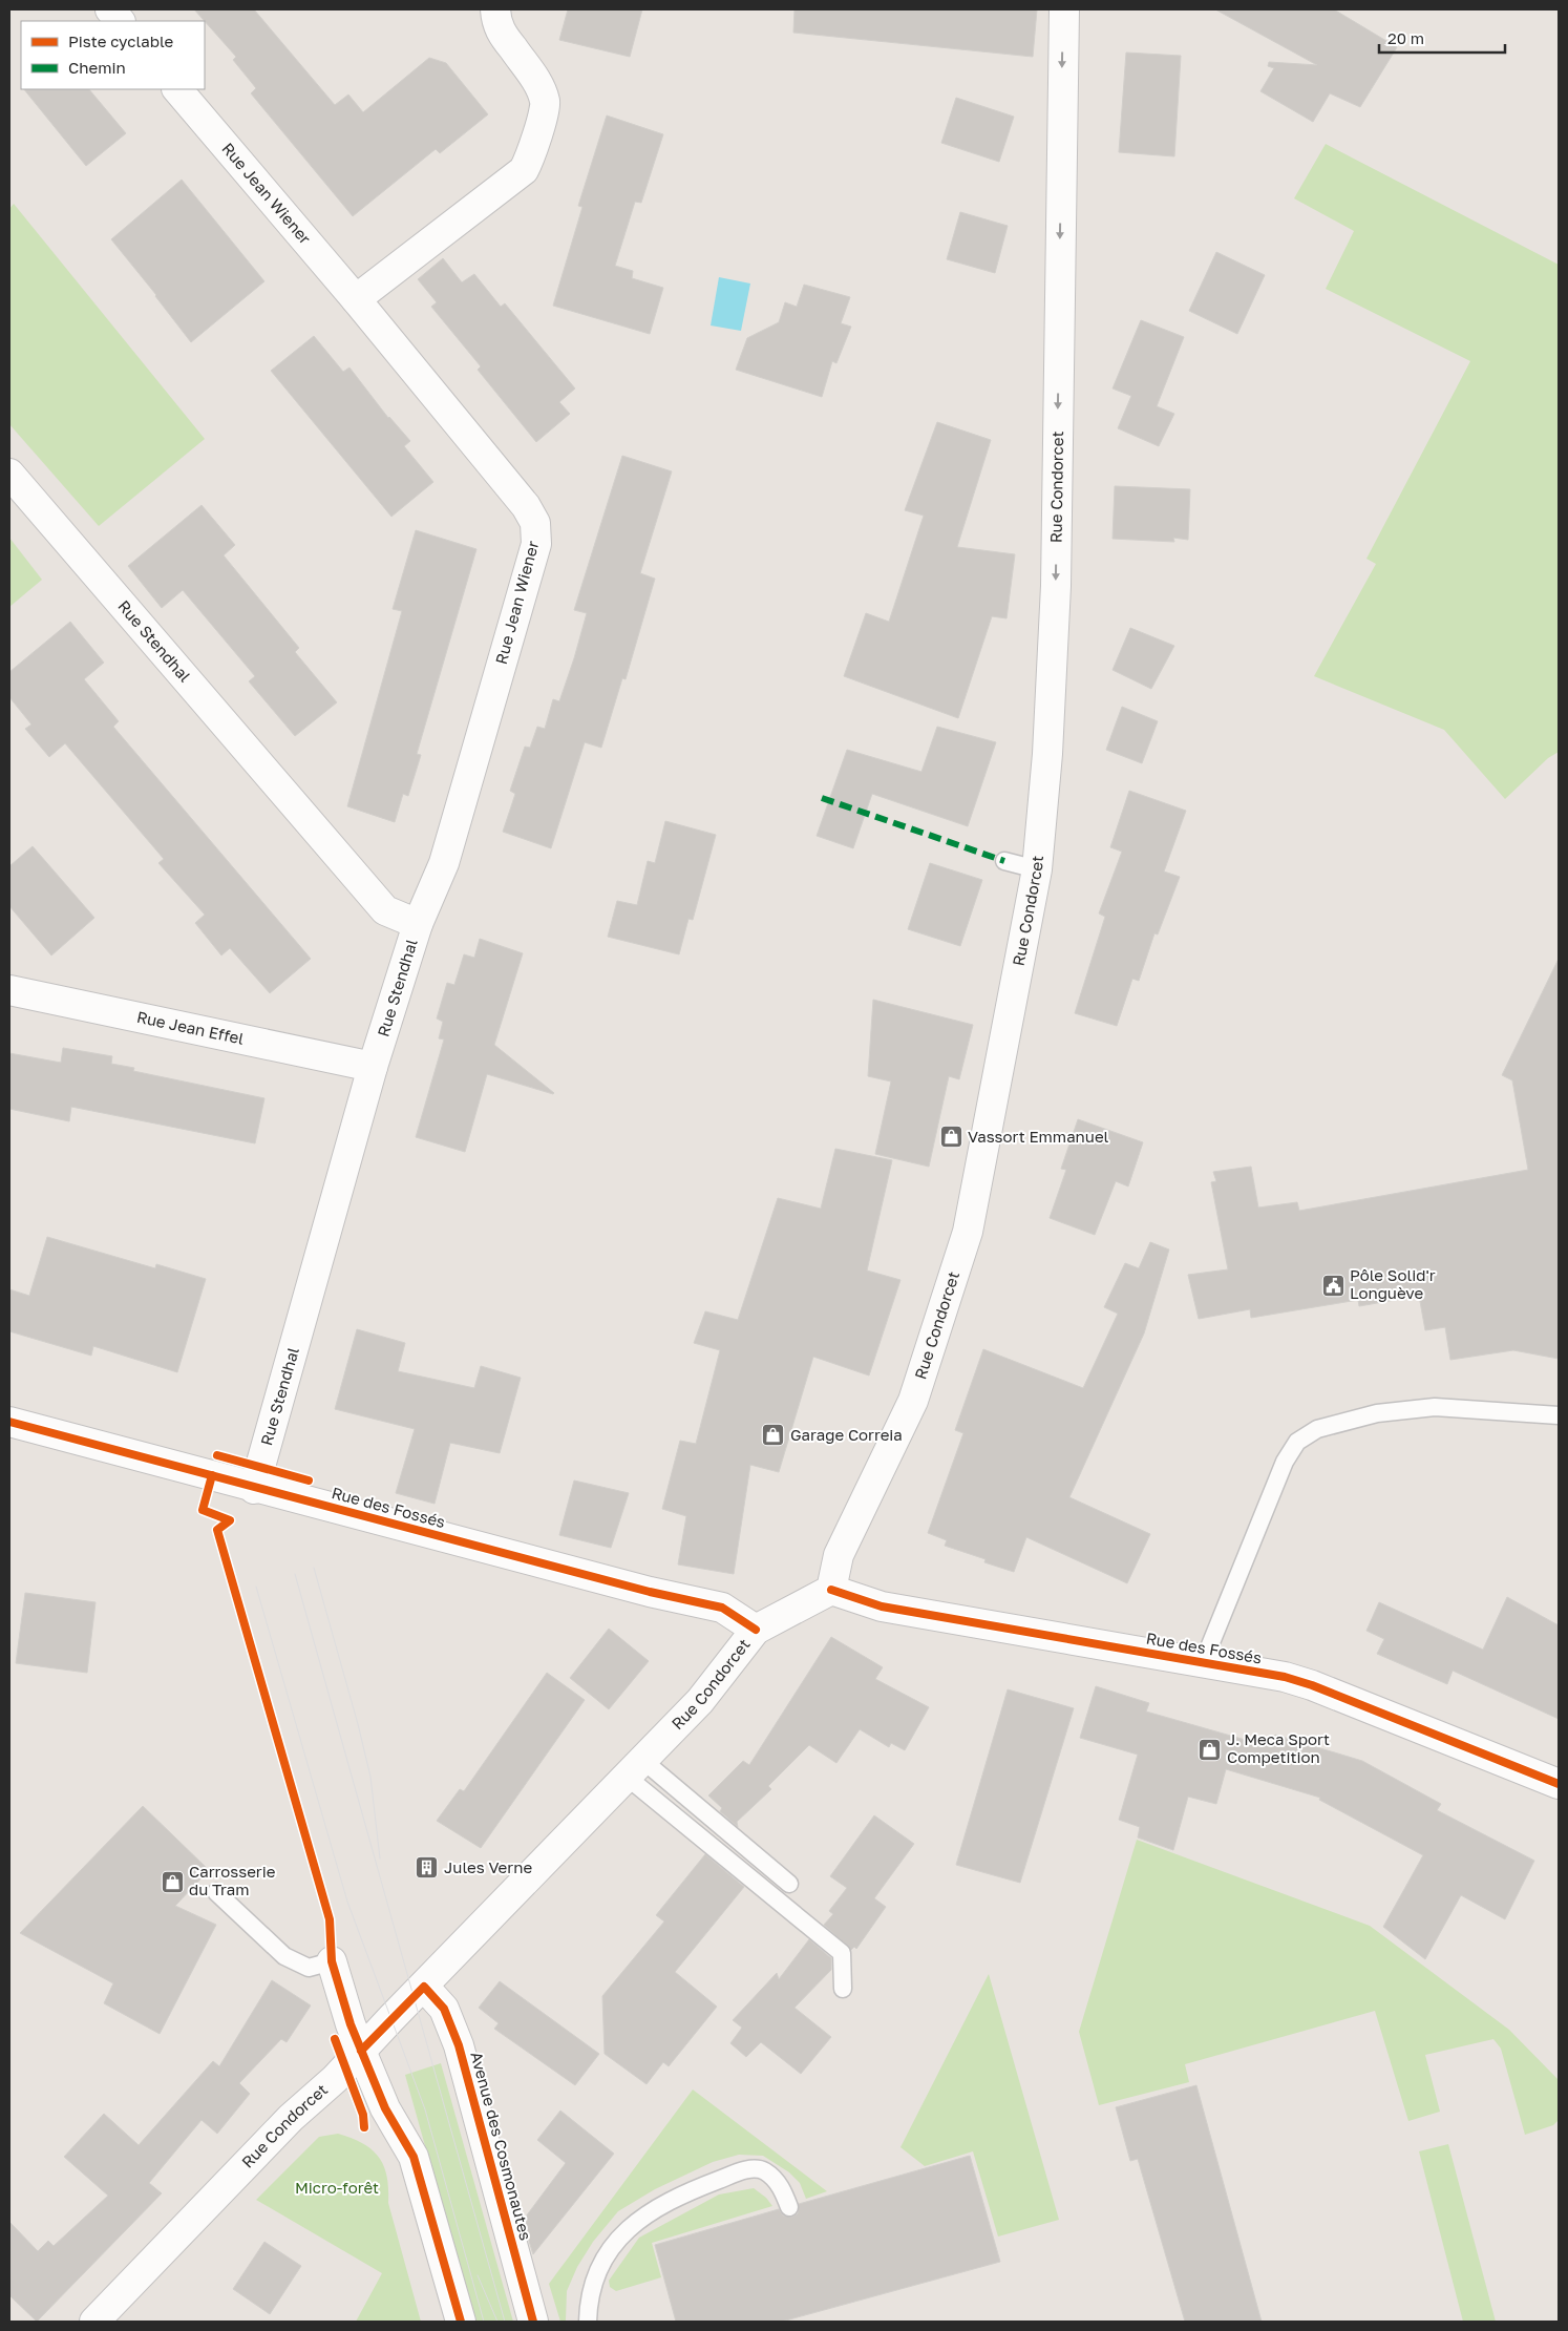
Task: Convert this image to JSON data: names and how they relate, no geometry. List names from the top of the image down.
{
  "streets": {
    "street": [
      "Rue Jean Wiener",
      "Rue Condorcet",
      "Rue Stendhal",
      "Rue Jean Effel",
      "Rue des Fossés",
      "Avenue des Cosmonautes"
    ]
  },
  "crossings": [
    ["Rue Jean Wiener", "Rue Stendhal"],
    ["Rue Condorcet", "Rue des Fossés"],
    ["Rue Condorcet", "Avenue des Cosmonautes"],
    ["Rue Stendhal", "Rue Jean Effel"],
    ["Rue Stendhal", "Rue des Fossés"]
  ],
  "parks": ["Micro-forêt"],
  "places": {
    "shop": [
      "Vassort Emmanuel",
      "Garage Correia",
      "J. Meca Sport Competition",
      "Carrosserie du Tram"
    ],
    "public building": ["Pôle Solid'r Longuève"],
    "building": ["Jules Verne"]
  },
  "legend": ["Piste cyclable", "Chemin"],
  "scale_bar": "20 m"
}
